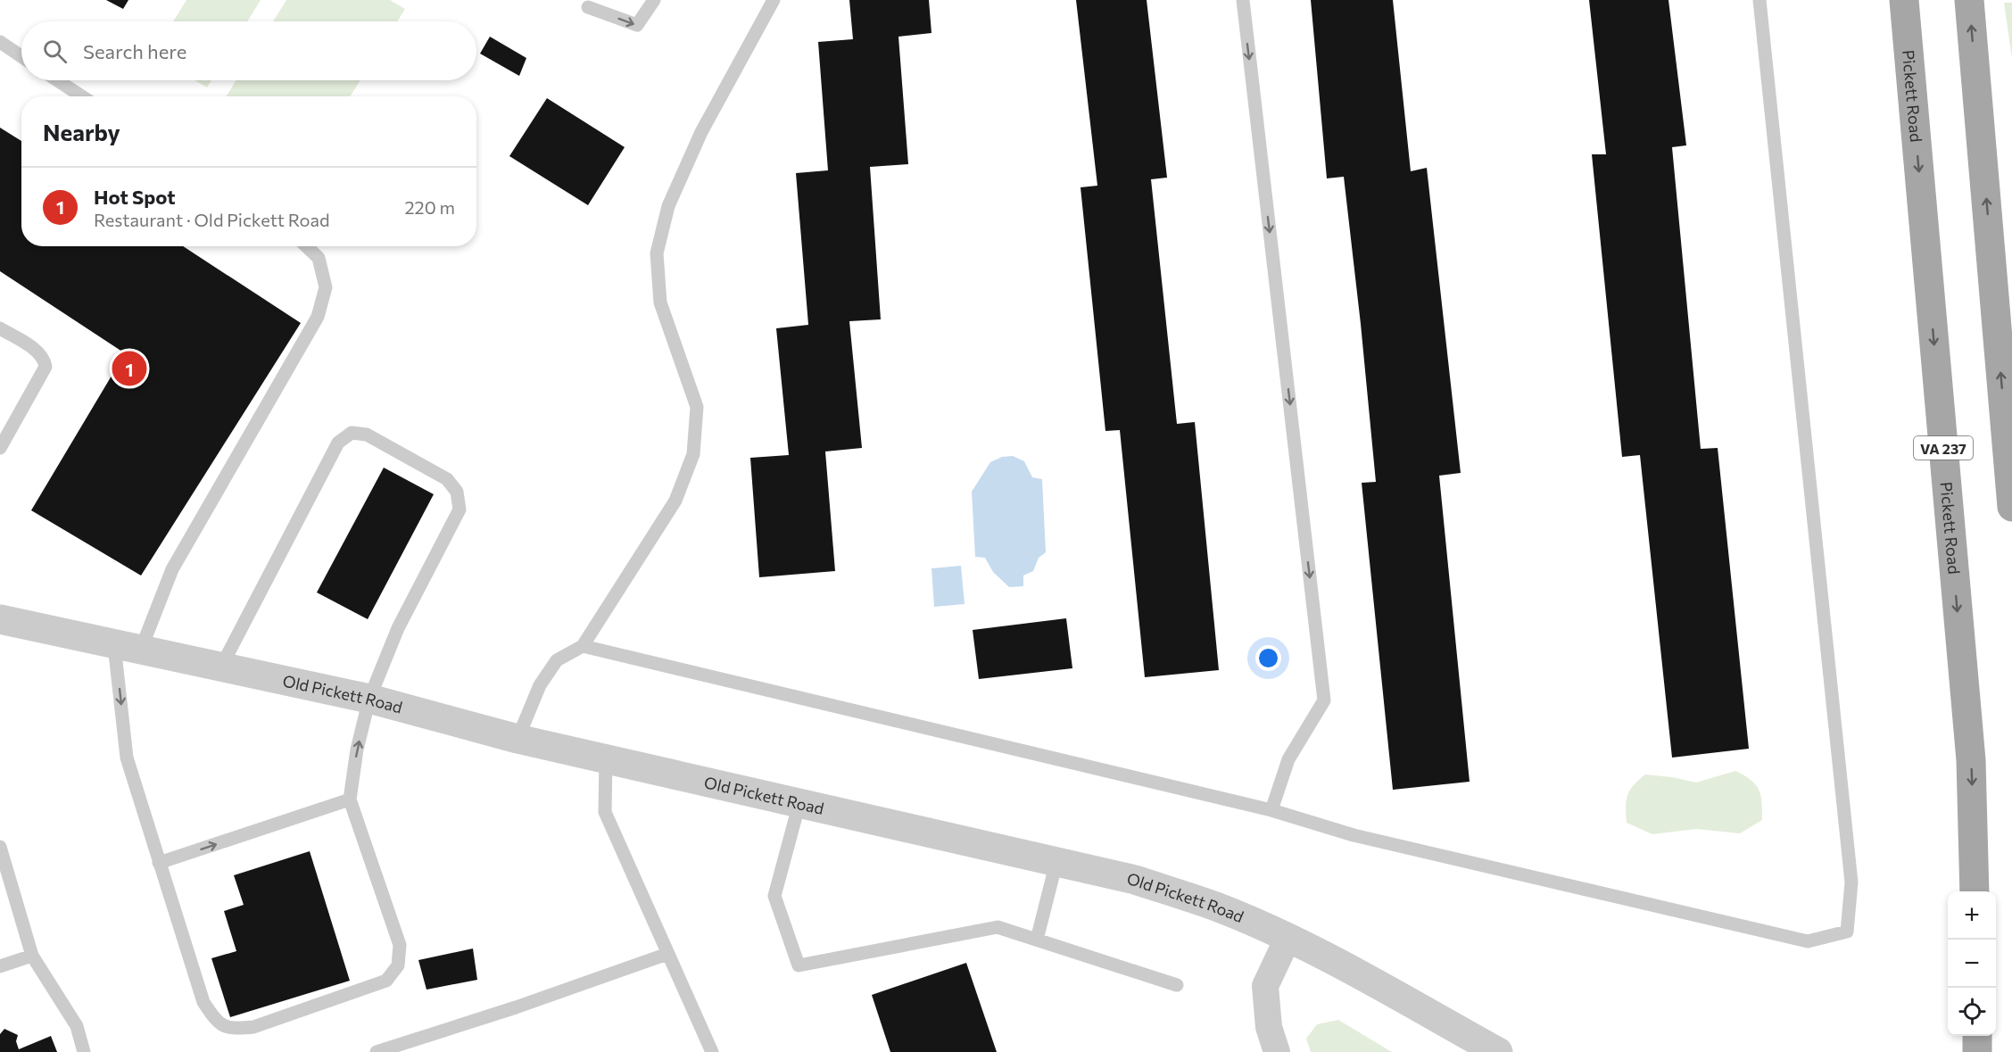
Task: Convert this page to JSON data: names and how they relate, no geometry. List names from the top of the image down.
{
  "streets": {
    "main road": ["Pickett Road", "VA 237"],
    "street": ["Old Pickett Road"]
  },
  "page": {
    "search": "Search here",
    "heading": "Nearby",
    "list": [
      {
        "mark": "1",
        "name": "Hot Spot",
        "note": "Restaurant · Old Pickett Road",
        "value": "220 m"
      }
    ],
    "pins": "1",
    "map_buttons": ["+", "−"]
  }
}
